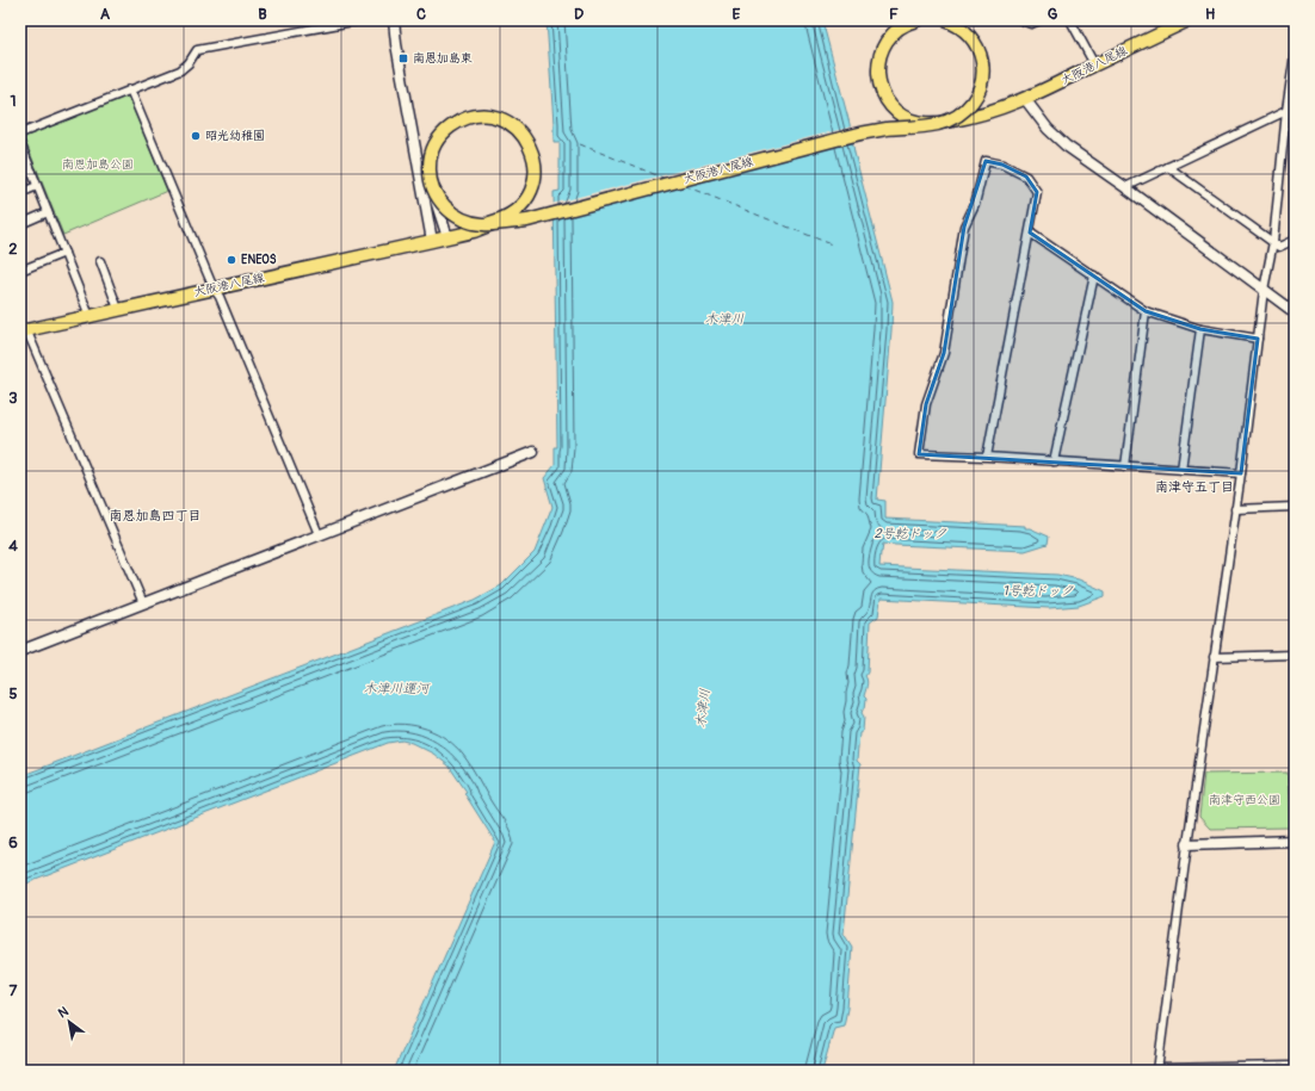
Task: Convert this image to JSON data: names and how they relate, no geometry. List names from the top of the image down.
{
  "streets": {
    "main road": ["大阪港八尾線"]
  },
  "districts": ["南津守五丁目", "南恩加島四丁目"],
  "water": [
    "木津川",
    "2号乾ドック",
    "1号乾ドック",
    "木津川運河"
  ],
  "parks": ["南恩加島公園", "南津守西公園"],
  "places": {
    "transit": ["南恩加島東"],
    "other": ["昭光幼稚園", "ENEOS"]
  },
  "north": "top left",
  "grid": {
    "columns": [
      "A",
      "B",
      "C",
      "D",
      "E",
      "F",
      "G",
      "H"
    ],
    "rows": [
      "1",
      "2",
      "3",
      "4",
      "5",
      "6",
      "7"
    ]
  }
}
